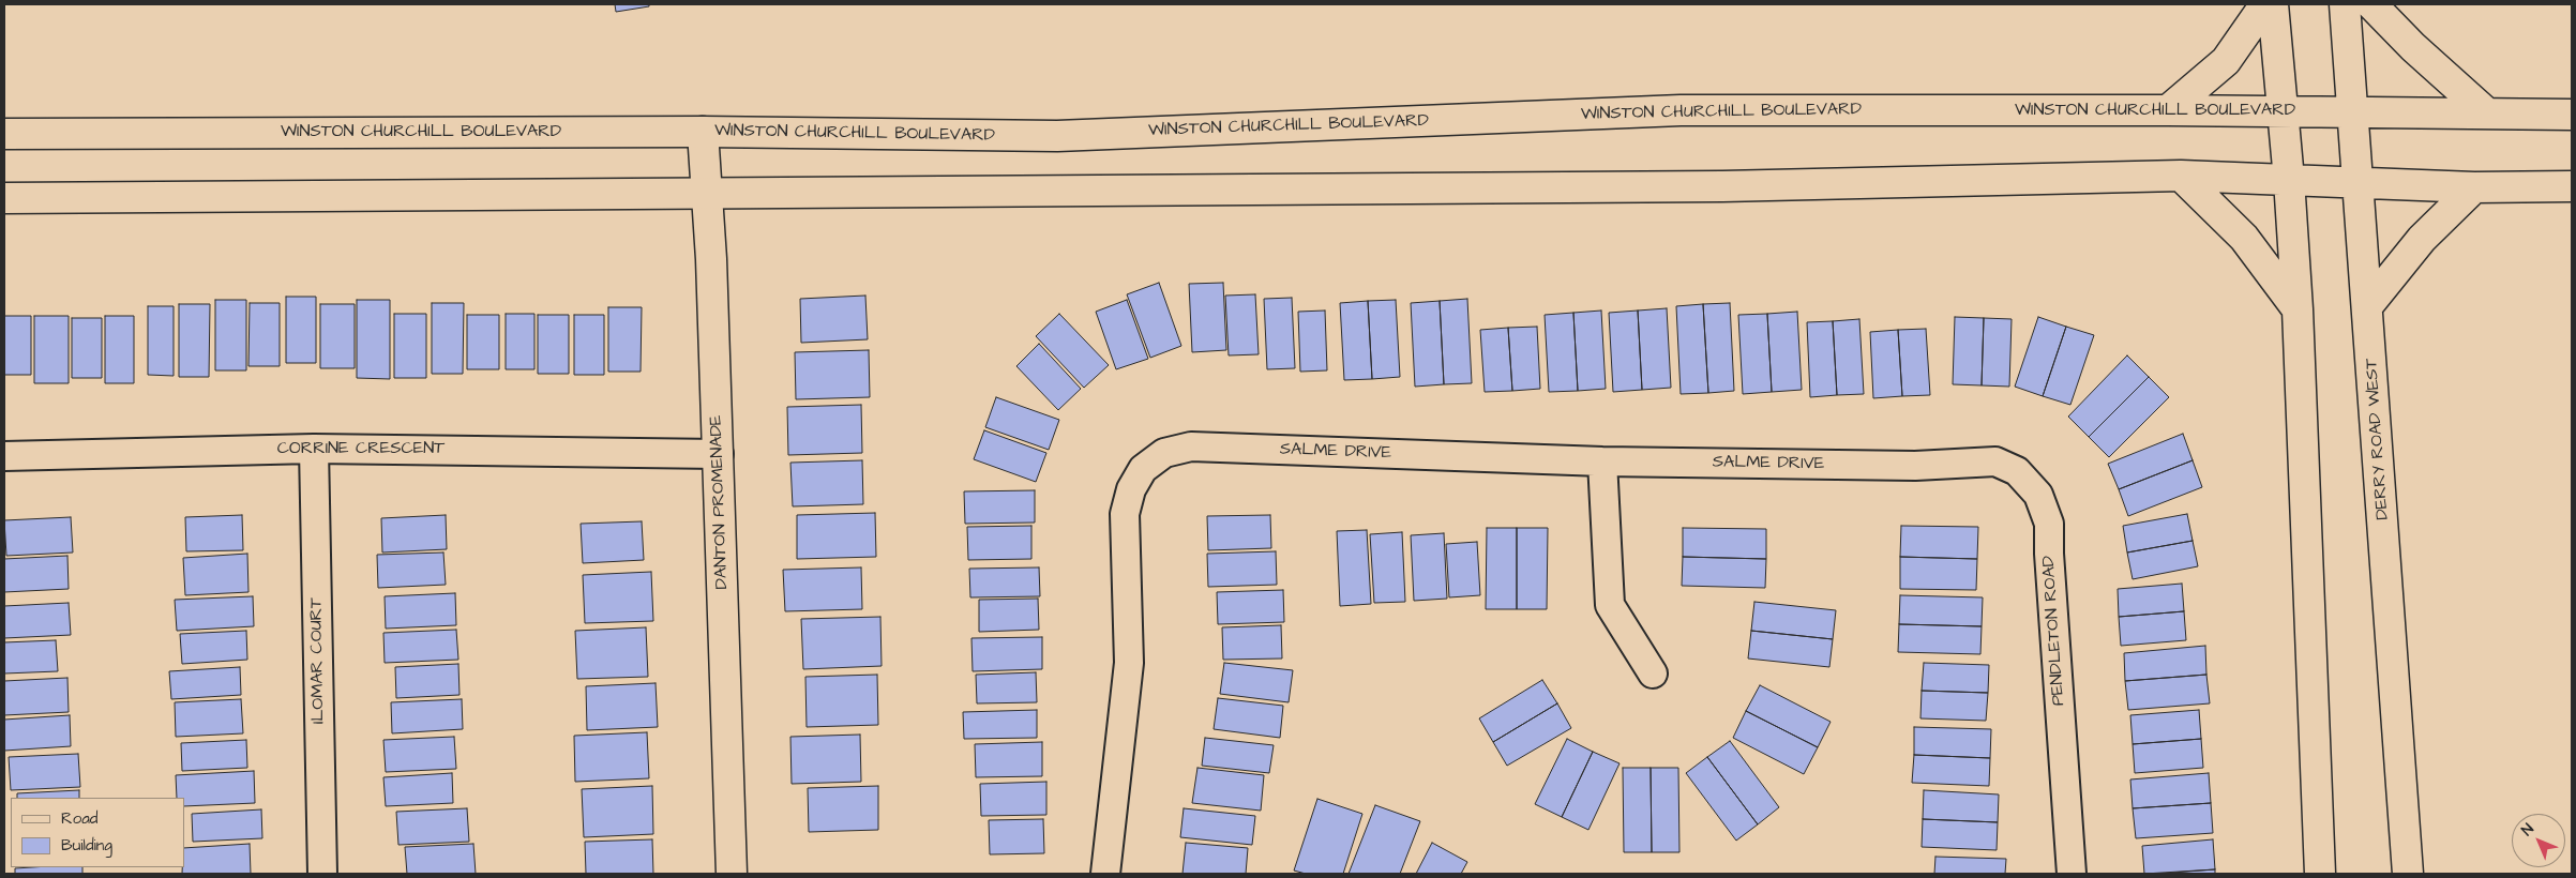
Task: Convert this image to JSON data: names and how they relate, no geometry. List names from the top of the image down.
{
  "streets": {
    "main road": ["WINSTON CHURCHILL BOULEVARD", "DERRY ROAD WEST", "DANTON PROMENADE"],
    "street": [
      "CORRINE CRESCENT",
      "SALME DRIVE",
      "PENDLETON ROAD",
      "ILOMAR COURT"
    ]
  },
  "crossings": [
    ["WINSTON CHURCHILL BOULEVARD", "DERRY ROAD WEST"],
    ["WINSTON CHURCHILL BOULEVARD", "DANTON PROMENADE"],
    ["CORRINE CRESCENT", "DANTON PROMENADE"],
    ["CORRINE CRESCENT", "ILOMAR COURT"],
    ["SALME DRIVE", "PENDLETON ROAD"]
  ],
  "legend": ["Road", "Building"],
  "north": "top left"
}
